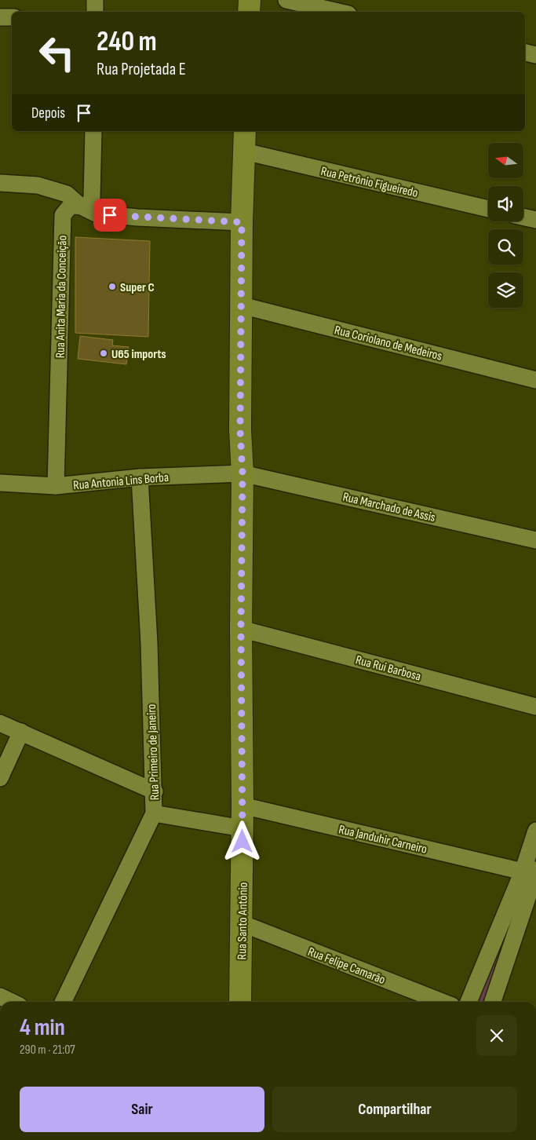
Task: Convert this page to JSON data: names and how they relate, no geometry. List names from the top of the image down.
{
  "streets": {
    "main road": ["Rua Santo Antônio"],
    "street": [
      "Rua Petrônio Figueiredo",
      "Rua Anita Maria da Conceição",
      "Rua Coriolano de Medeiros",
      "Rua Antonia Lins Borba",
      "Rua Marchado de Assis",
      "Rua Rui Barbosa",
      "Rua Primeiro de Janeiro",
      "Rua Janduhir Carneiro",
      "Rua Felipe Camarão"
    ]
  },
  "crossings": [
    ["Rua Petrônio Figueiredo", "Rua Santo Antônio"],
    ["Rua Anita Maria da Conceição", "Rua Antonia Lins Borba"],
    ["Rua Coriolano de Medeiros", "Rua Santo Antônio"],
    ["Rua Antonia Lins Borba", "Rua Marchado de Assis"],
    ["Rua Antonia Lins Borba", "Rua Primeiro de Janeiro"],
    ["Rua Antonia Lins Borba", "Rua Santo Antônio"],
    ["Rua Marchado de Assis", "Rua Santo Antônio"],
    ["Rua Rui Barbosa", "Rua Santo Antônio"],
    ["Rua Janduhir Carneiro", "Rua Santo Antônio"],
    ["Rua Santo Antônio", "Rua Felipe Camarão"]
  ],
  "places": ["Super C", "U65 imports"],
  "north": "left",
  "page": {
    "turn": ["240 m", "Rua Projetada E"],
    "then": "Depois",
    "heading": ["4 min", "290 m · 21:07"],
    "buttons": ["Sair", "Compartilhar"]
  }
}
